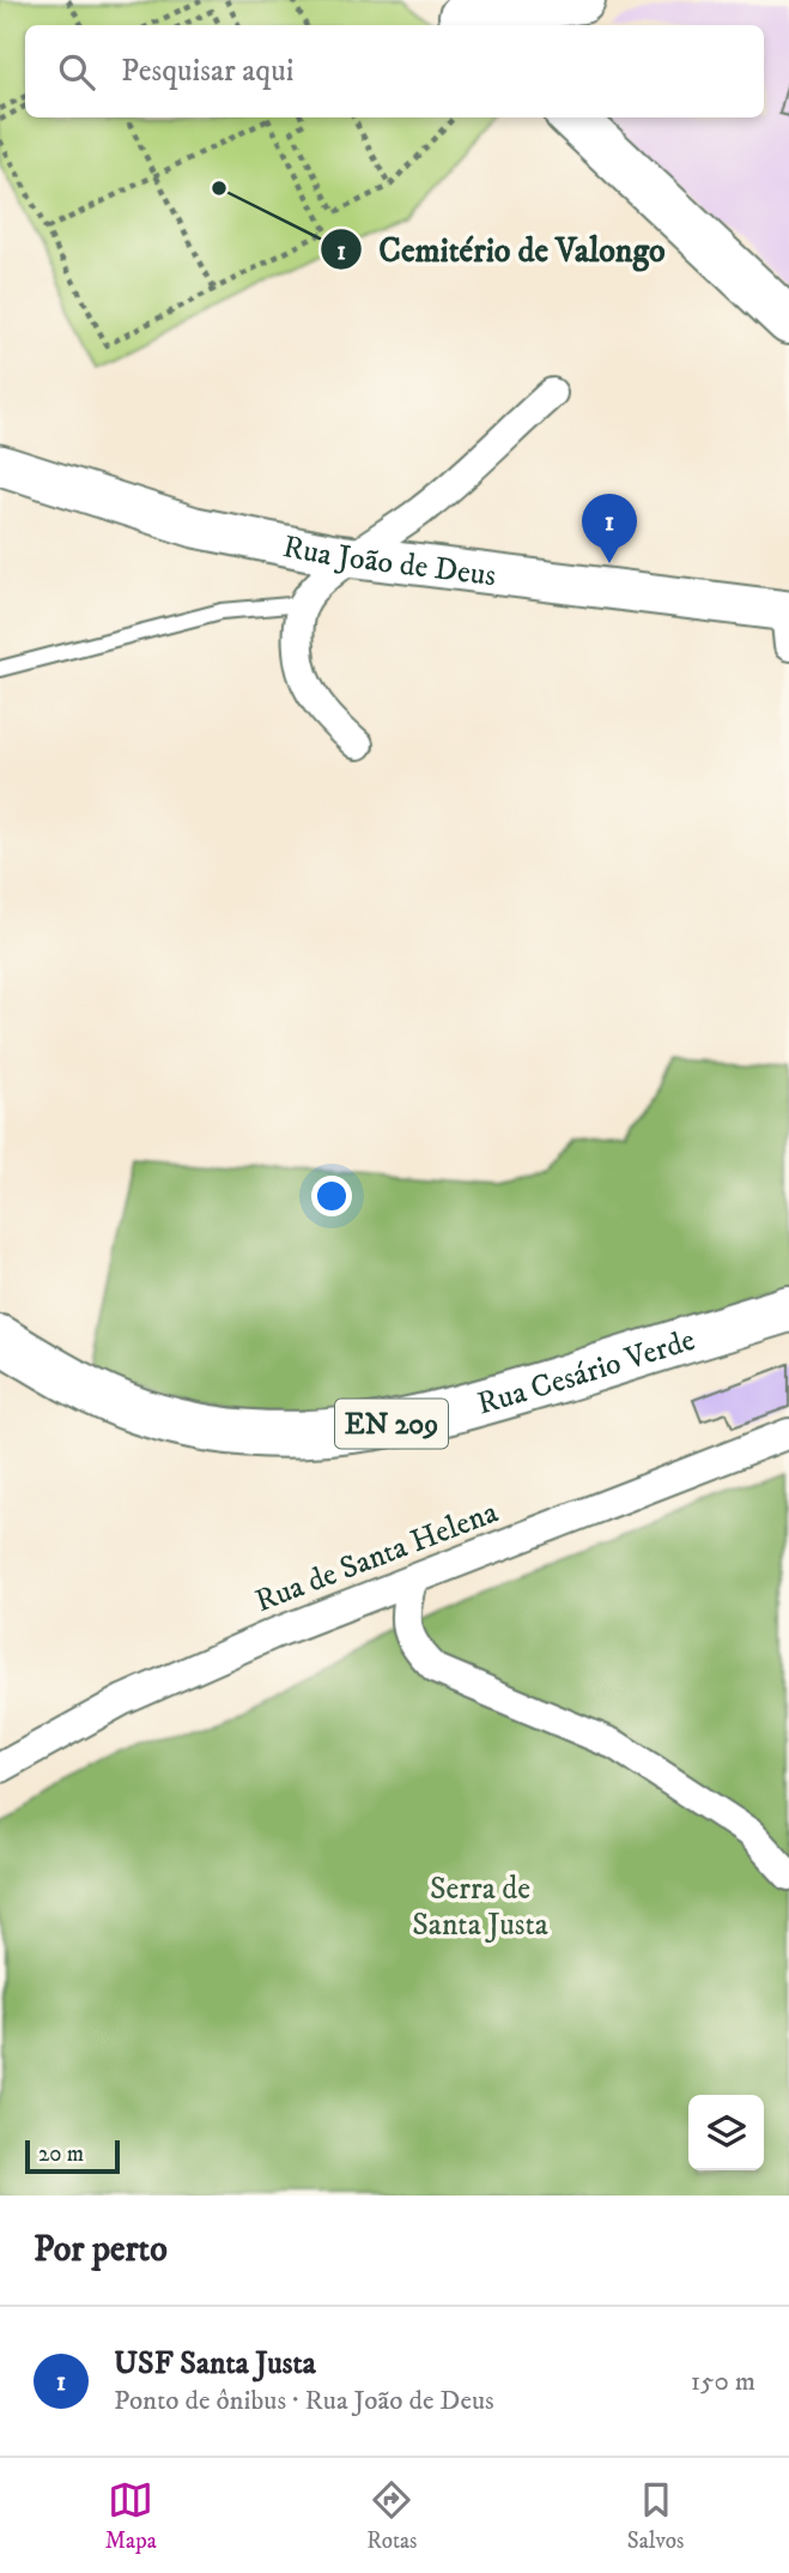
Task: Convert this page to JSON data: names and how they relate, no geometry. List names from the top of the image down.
{
  "streets": {
    "main road": ["Rua Cesário Verde", "EN 209"],
    "street": ["Rua João de Deus", "Rua de Santa Helena"]
  },
  "parks": ["Serra de Santa Justa"],
  "places": ["Cemitério de Valongo"],
  "scale_bar": "20 m",
  "page": {
    "search": "Pesquisar aqui",
    "pins": "1",
    "scale": "20 m",
    "heading": "Por perto",
    "list": [
      {
        "mark": "1",
        "name": "USF Santa Justa",
        "note": "Ponto de ônibus · Rua João de Deus",
        "value": "150 m"
      }
    ],
    "nav": ["Mapa", "Rotas", "Salvos"]
  }
}
